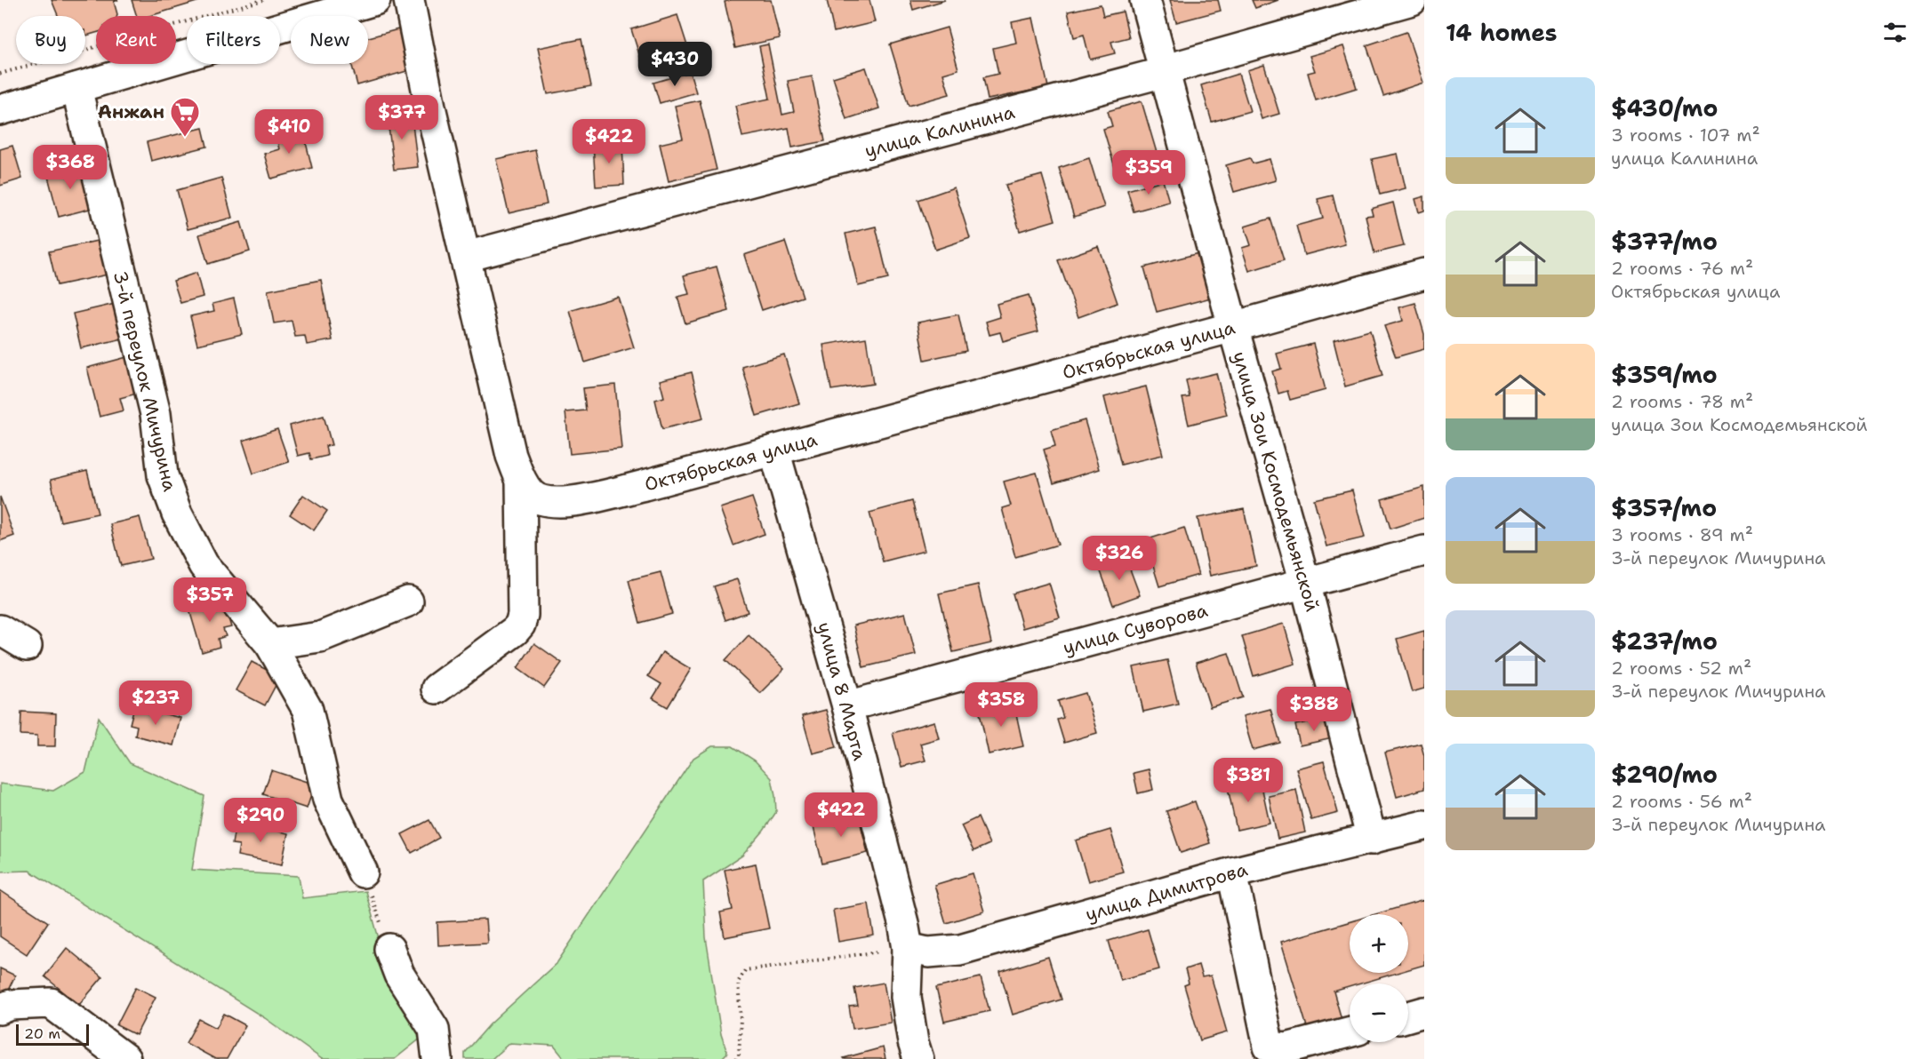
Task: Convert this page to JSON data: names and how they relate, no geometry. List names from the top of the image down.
{
  "streets": {
    "street": [
      "улица Калинина",
      "Октябрьская улица",
      "3-й переулок Мичурина",
      "улица Зои Космодемьянской",
      "улица Суворова",
      "улица 8 Марта",
      "улица Димитрова"
    ]
  },
  "crossings": [
    ["улица Калинина", "Октябрьская улица"],
    ["улица Калинина", "улица Зои Космодемьянской"],
    ["Октябрьская улица", "улица Зои Космодемьянской"],
    ["Октябрьская улица", "улица 8 Марта"],
    ["улица Зои Космодемьянской", "улица Суворова"],
    ["улица Зои Космодемьянской", "улица Димитрова"],
    ["улица Суворова", "улица 8 Марта"],
    ["улица 8 Марта", "улица Димитрова"]
  ],
  "places": {
    "supermarket": ["Анжан"]
  },
  "scale_bar": "20 m",
  "page": {
    "heading": "14 homes",
    "chip": [
      "Buy",
      "Rent",
      "Filters",
      "New"
    ],
    "price": [
      "$430",
      "$377",
      "$410",
      "$422",
      "$368",
      "$359",
      "$326",
      "$357",
      "$237",
      "$358",
      "$388",
      "$381",
      "$422",
      "$290"
    ],
    "list": [
      {
        "name": "$430/mo",
        "note": "3 rooms · 107 m² · улица Калинина"
      },
      {
        "name": "$377/mo",
        "note": "2 rooms · 76 m² · Октябрьская улица"
      },
      {
        "name": "$359/mo",
        "note": "2 rooms · 78 m² · улица Зои Космодемьянской"
      },
      {
        "name": "$357/mo",
        "note": "3 rooms · 89 m² · 3-й переулок Мичурина"
      },
      {
        "name": "$237/mo",
        "note": "2 rooms · 52 m² · 3-й переулок Мичурина"
      },
      {
        "name": "$290/mo",
        "note": "2 rooms · 56 m² · 3-й переулок Мичурина"
      }
    ],
    "map_buttons": ["+", "−"],
    "scale": "20 m"
  }
}
